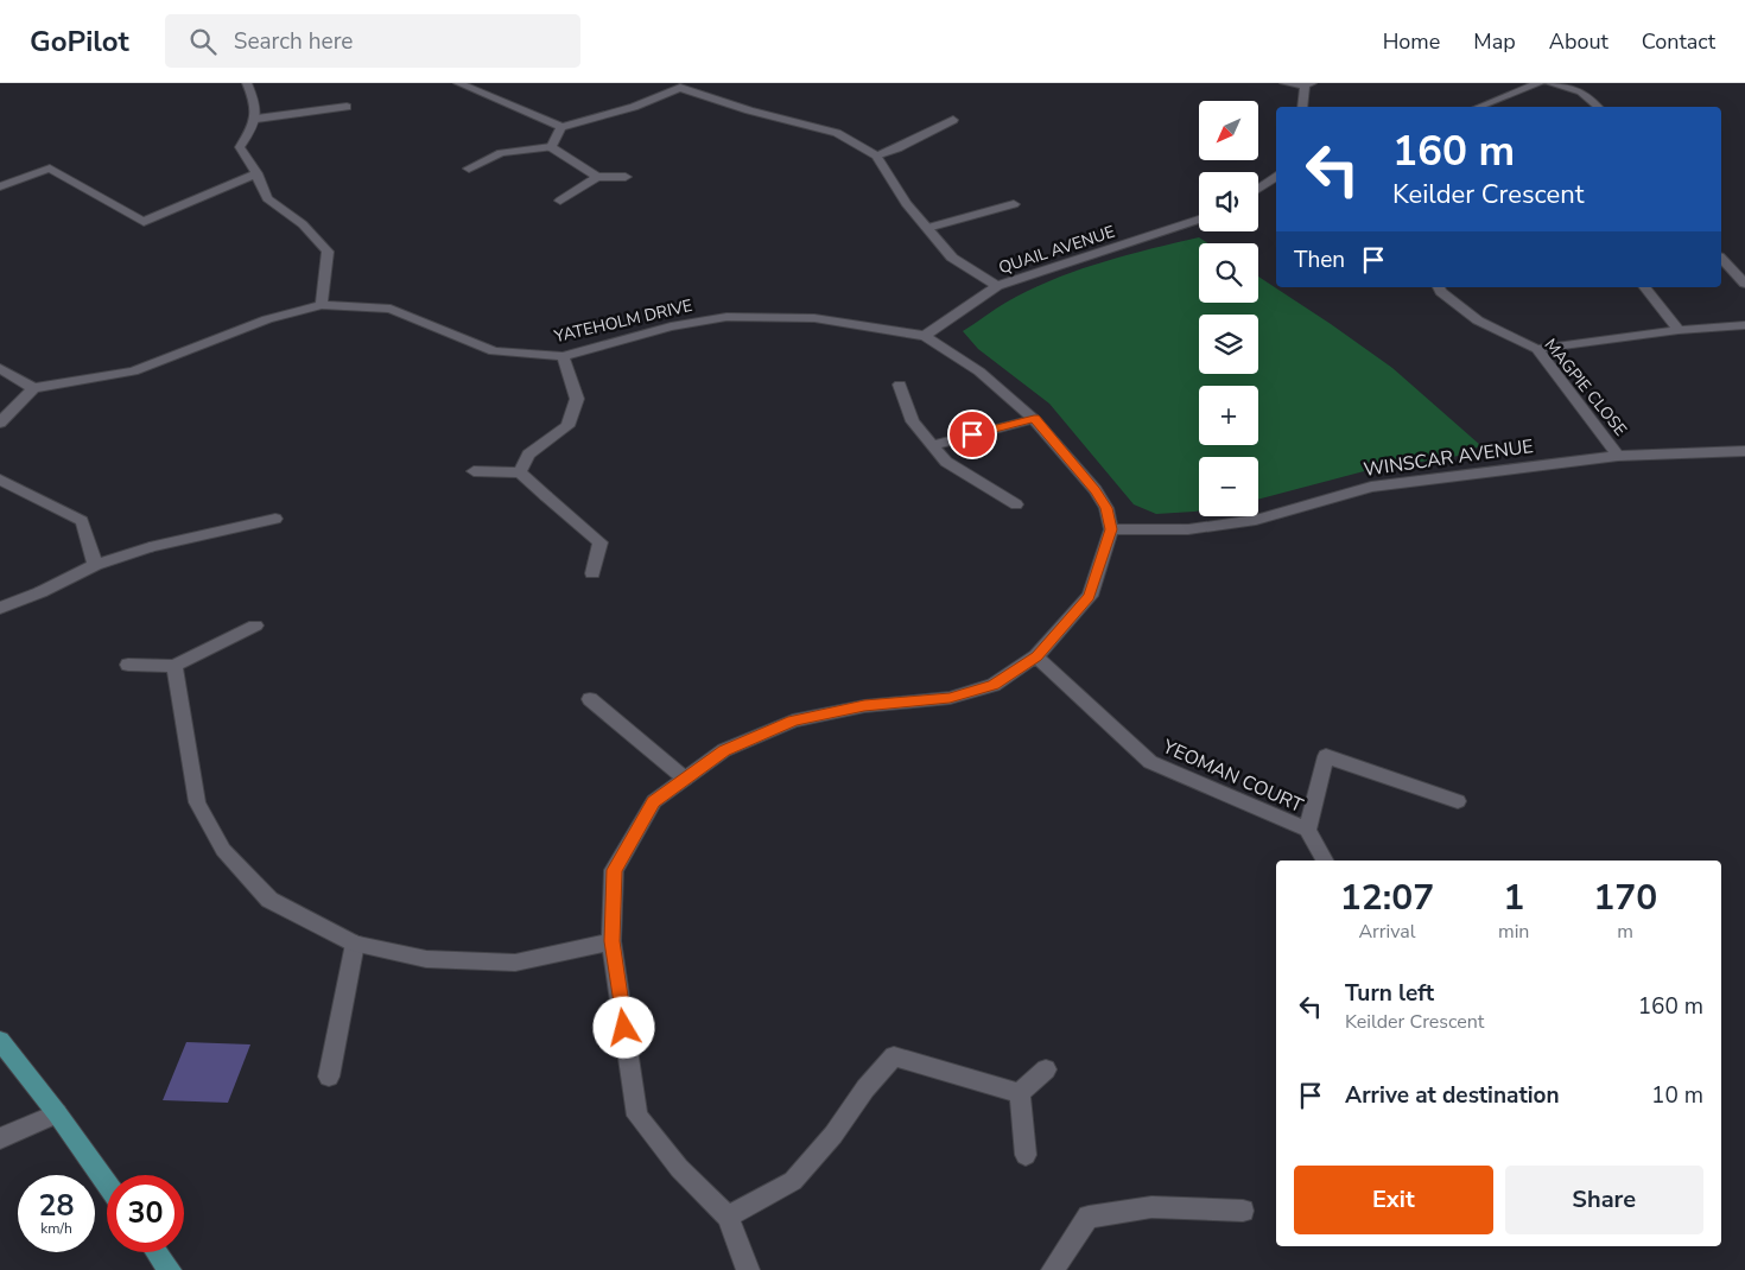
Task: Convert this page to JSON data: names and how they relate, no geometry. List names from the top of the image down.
{
  "streets": {
    "street": [
      "QUAIL AVENUE",
      "YATEHOLM DRIVE",
      "MAGPIE CLOSE",
      "WINSCAR AVENUE",
      "YEOMAN COURT"
    ]
  },
  "crossings": [
    ["QUAIL AVENUE", "YATEHOLM DRIVE"],
    ["MAGPIE CLOSE", "WINSCAR AVENUE"]
  ],
  "north": "bottom left",
  "page": {
    "header": "GoPilot",
    "search": "Search here",
    "nav": [
      "Home",
      "Map",
      "About",
      "Contact"
    ],
    "map_buttons": ["+", "−"],
    "turn": ["160 m", "Keilder Crescent"],
    "then": "Then",
    "eta": [
      "12:07",
      "Arrival",
      "1",
      "min",
      "170",
      "m"
    ],
    "list": [
      {
        "name": "Turn left",
        "note": "Keilder Crescent",
        "value": "160 m"
      },
      {
        "name": "Arrive at destination",
        "value": "10 m"
      }
    ],
    "buttons": ["Exit", "Share"],
    "speed": "28 km/h",
    "limit": "30"
  }
}
